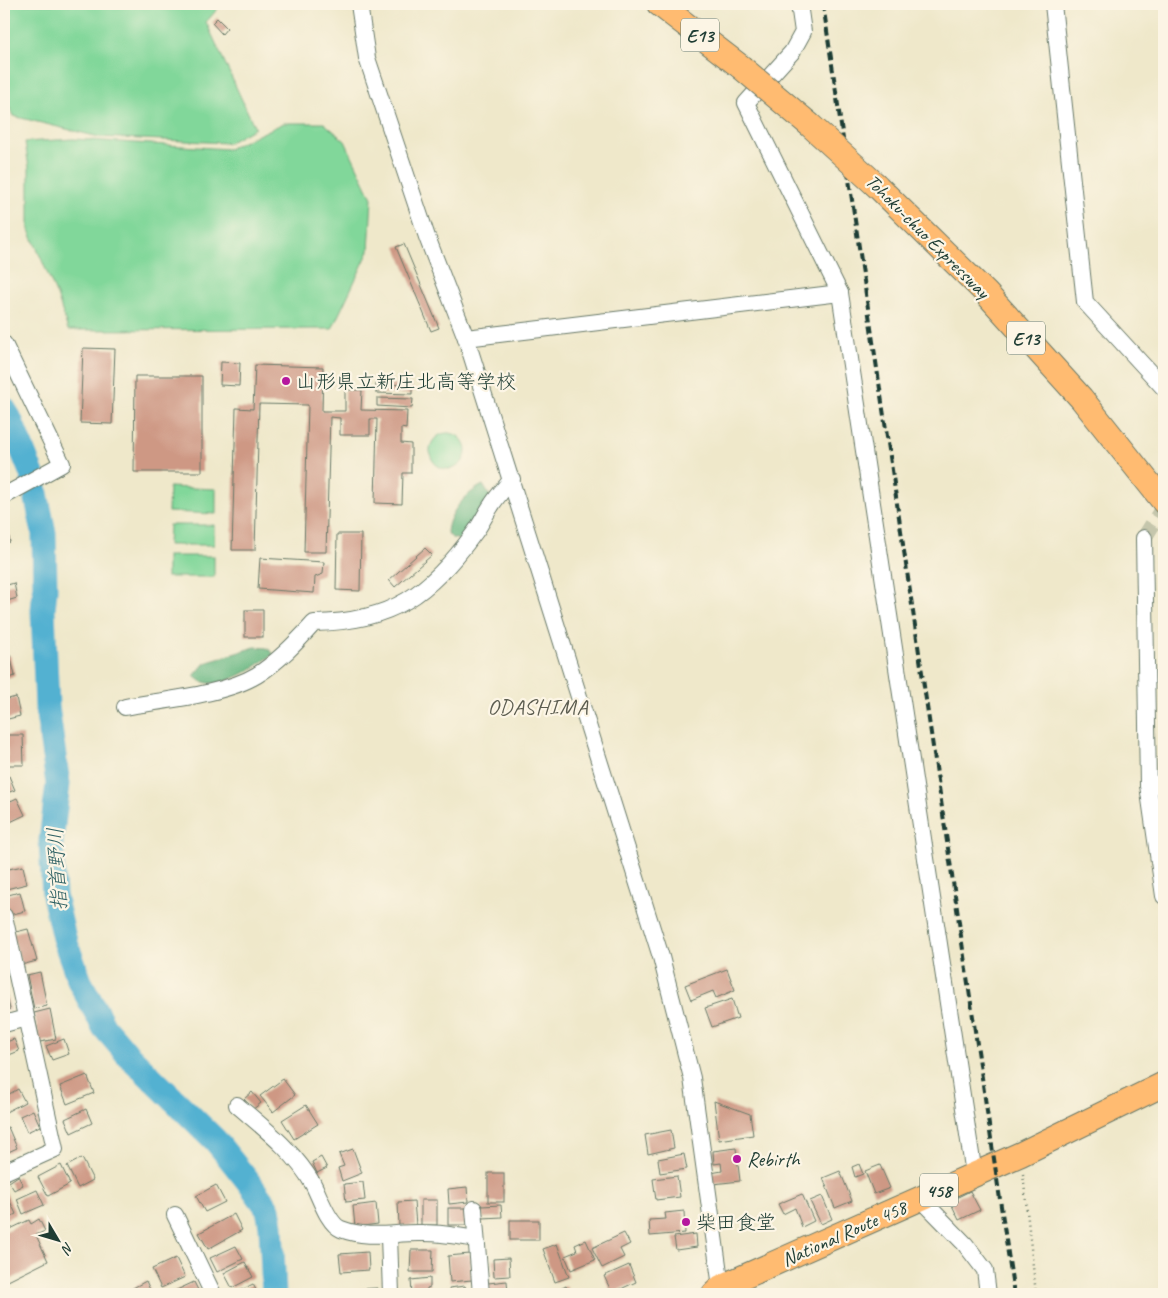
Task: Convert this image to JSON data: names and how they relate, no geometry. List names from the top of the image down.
{
  "streets": {
    "highway": [
      "E13",
      "Tohoku-chuo Expressway",
      "458",
      "National Route 458"
    ]
  },
  "districts": ["ODASHIMA"],
  "water": ["指首野川"],
  "places": ["山形県立新庄北高等学校", "Rebirth", "柴田食堂"],
  "north": "bottom right"
}
